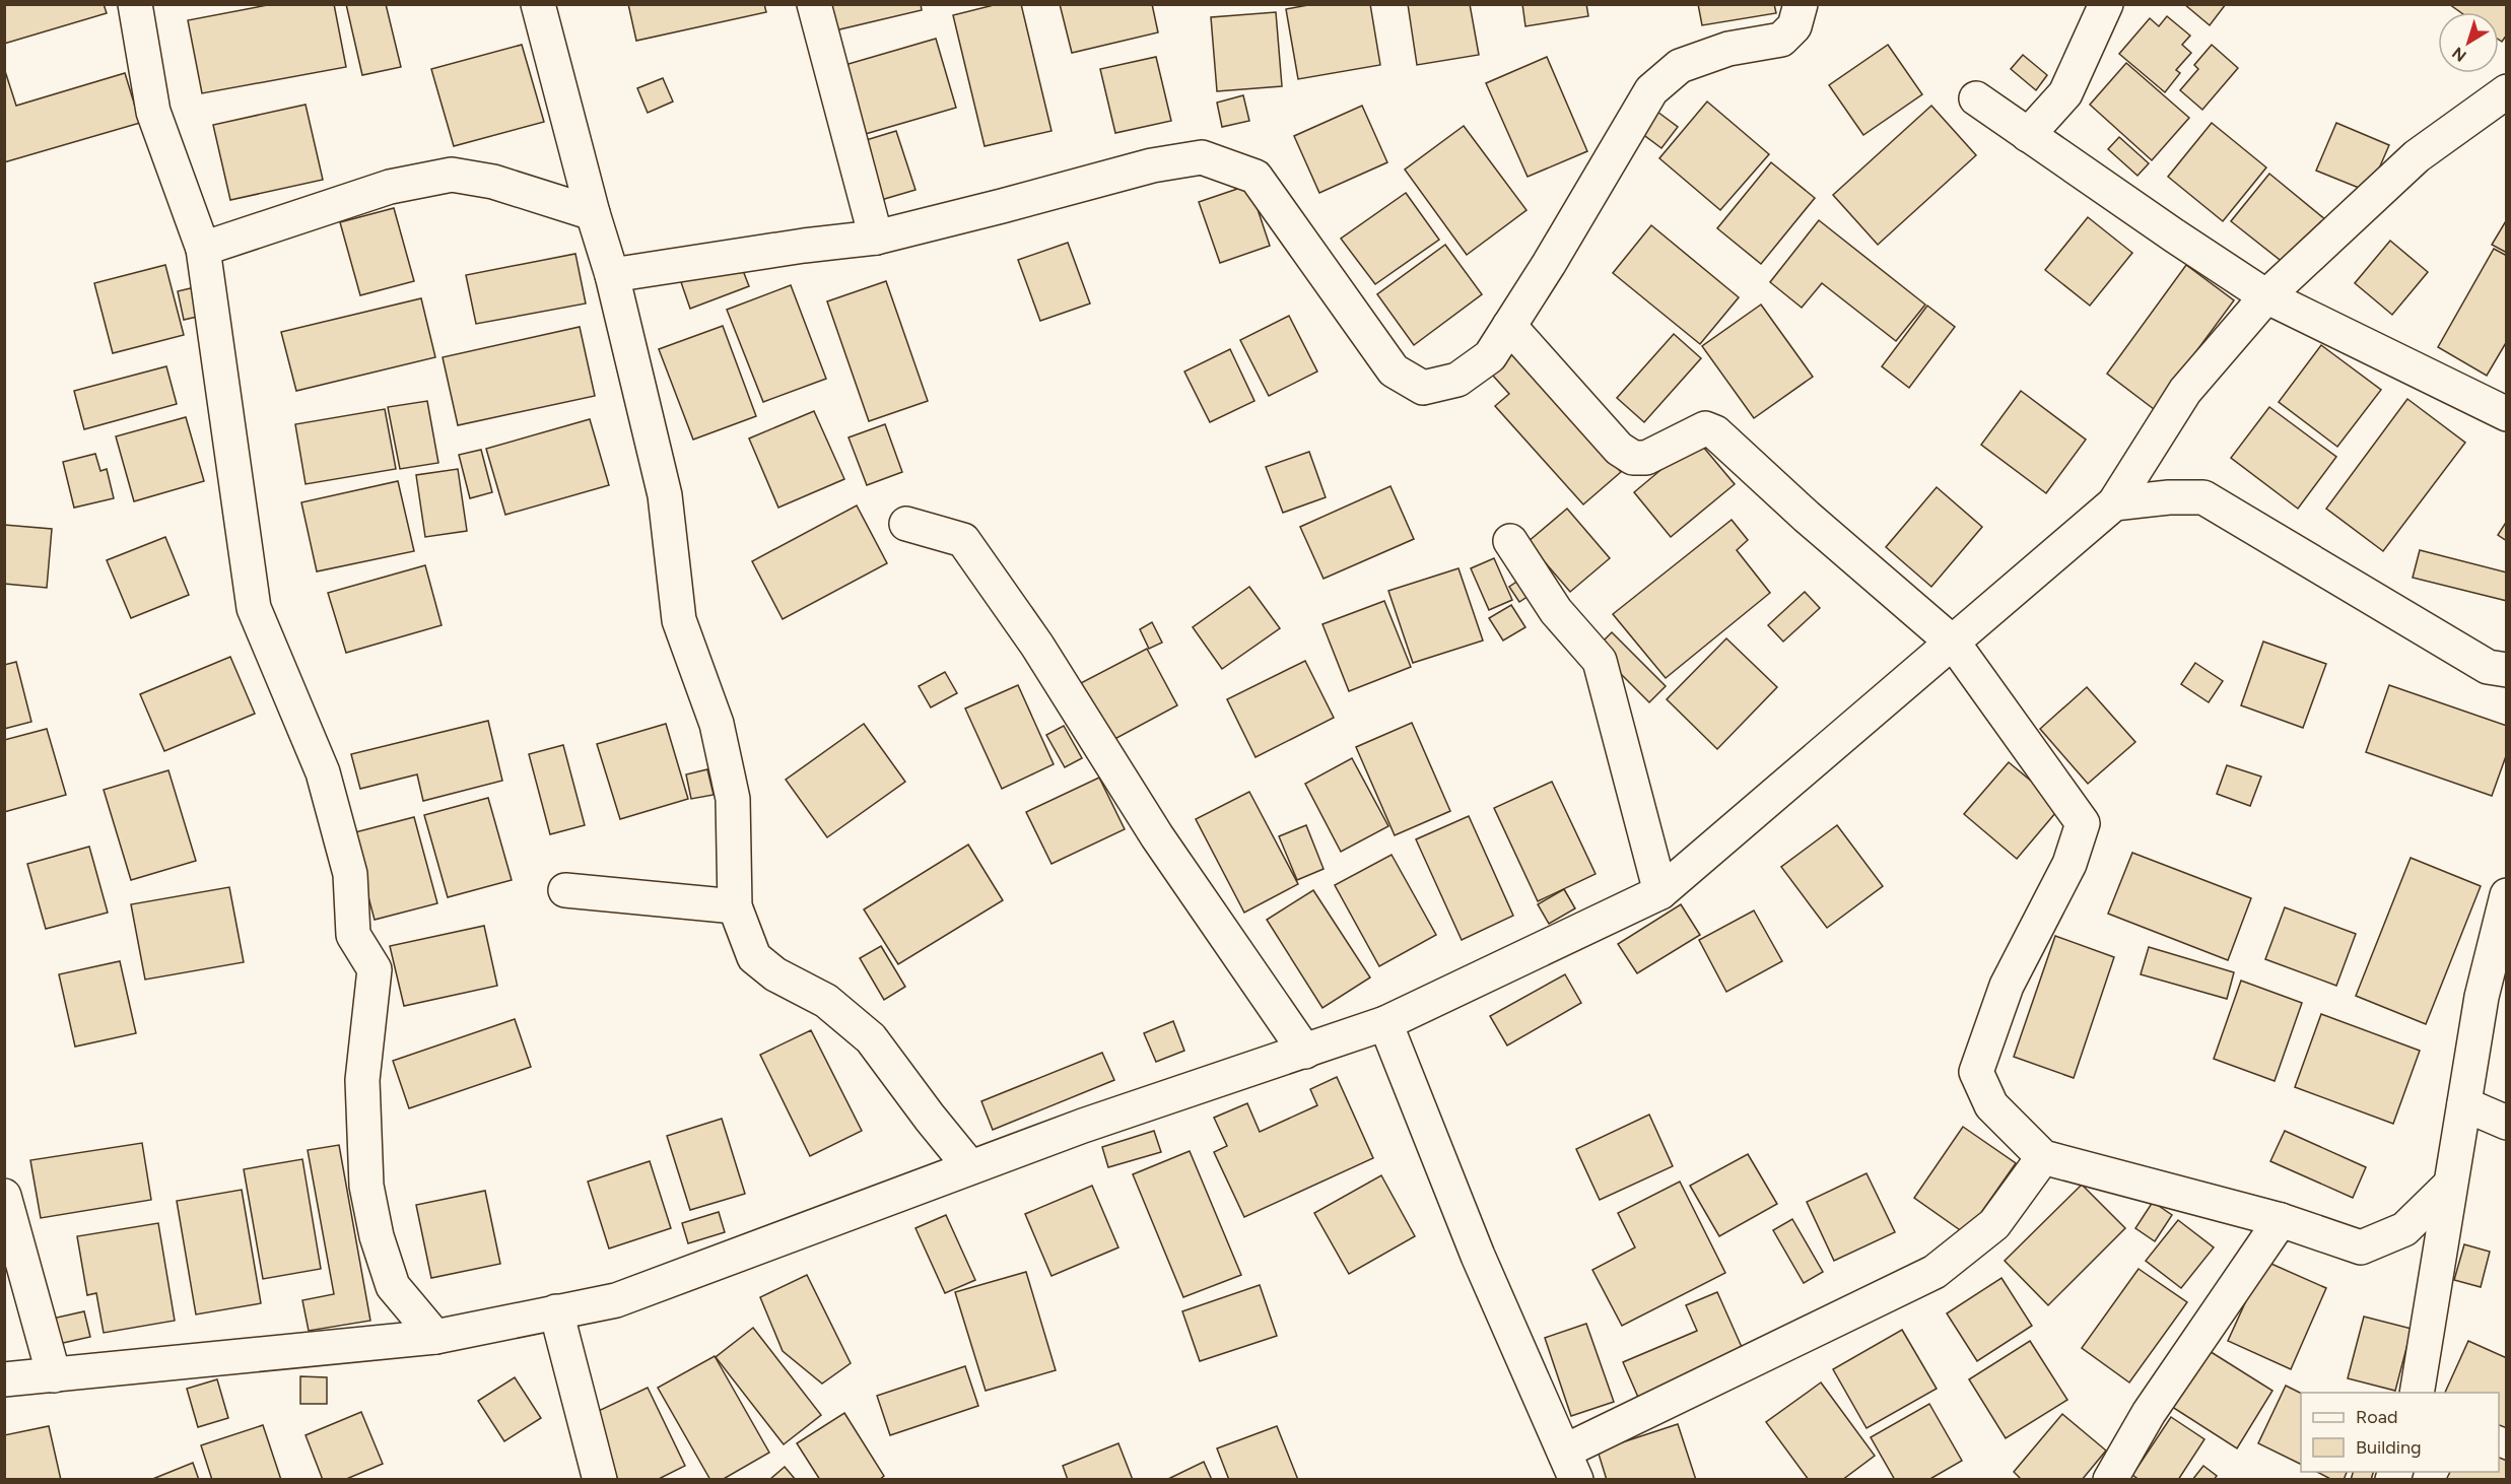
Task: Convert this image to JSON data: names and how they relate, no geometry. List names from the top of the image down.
{
  "legend": ["Road", "Building"],
  "north": "bottom left"
}
